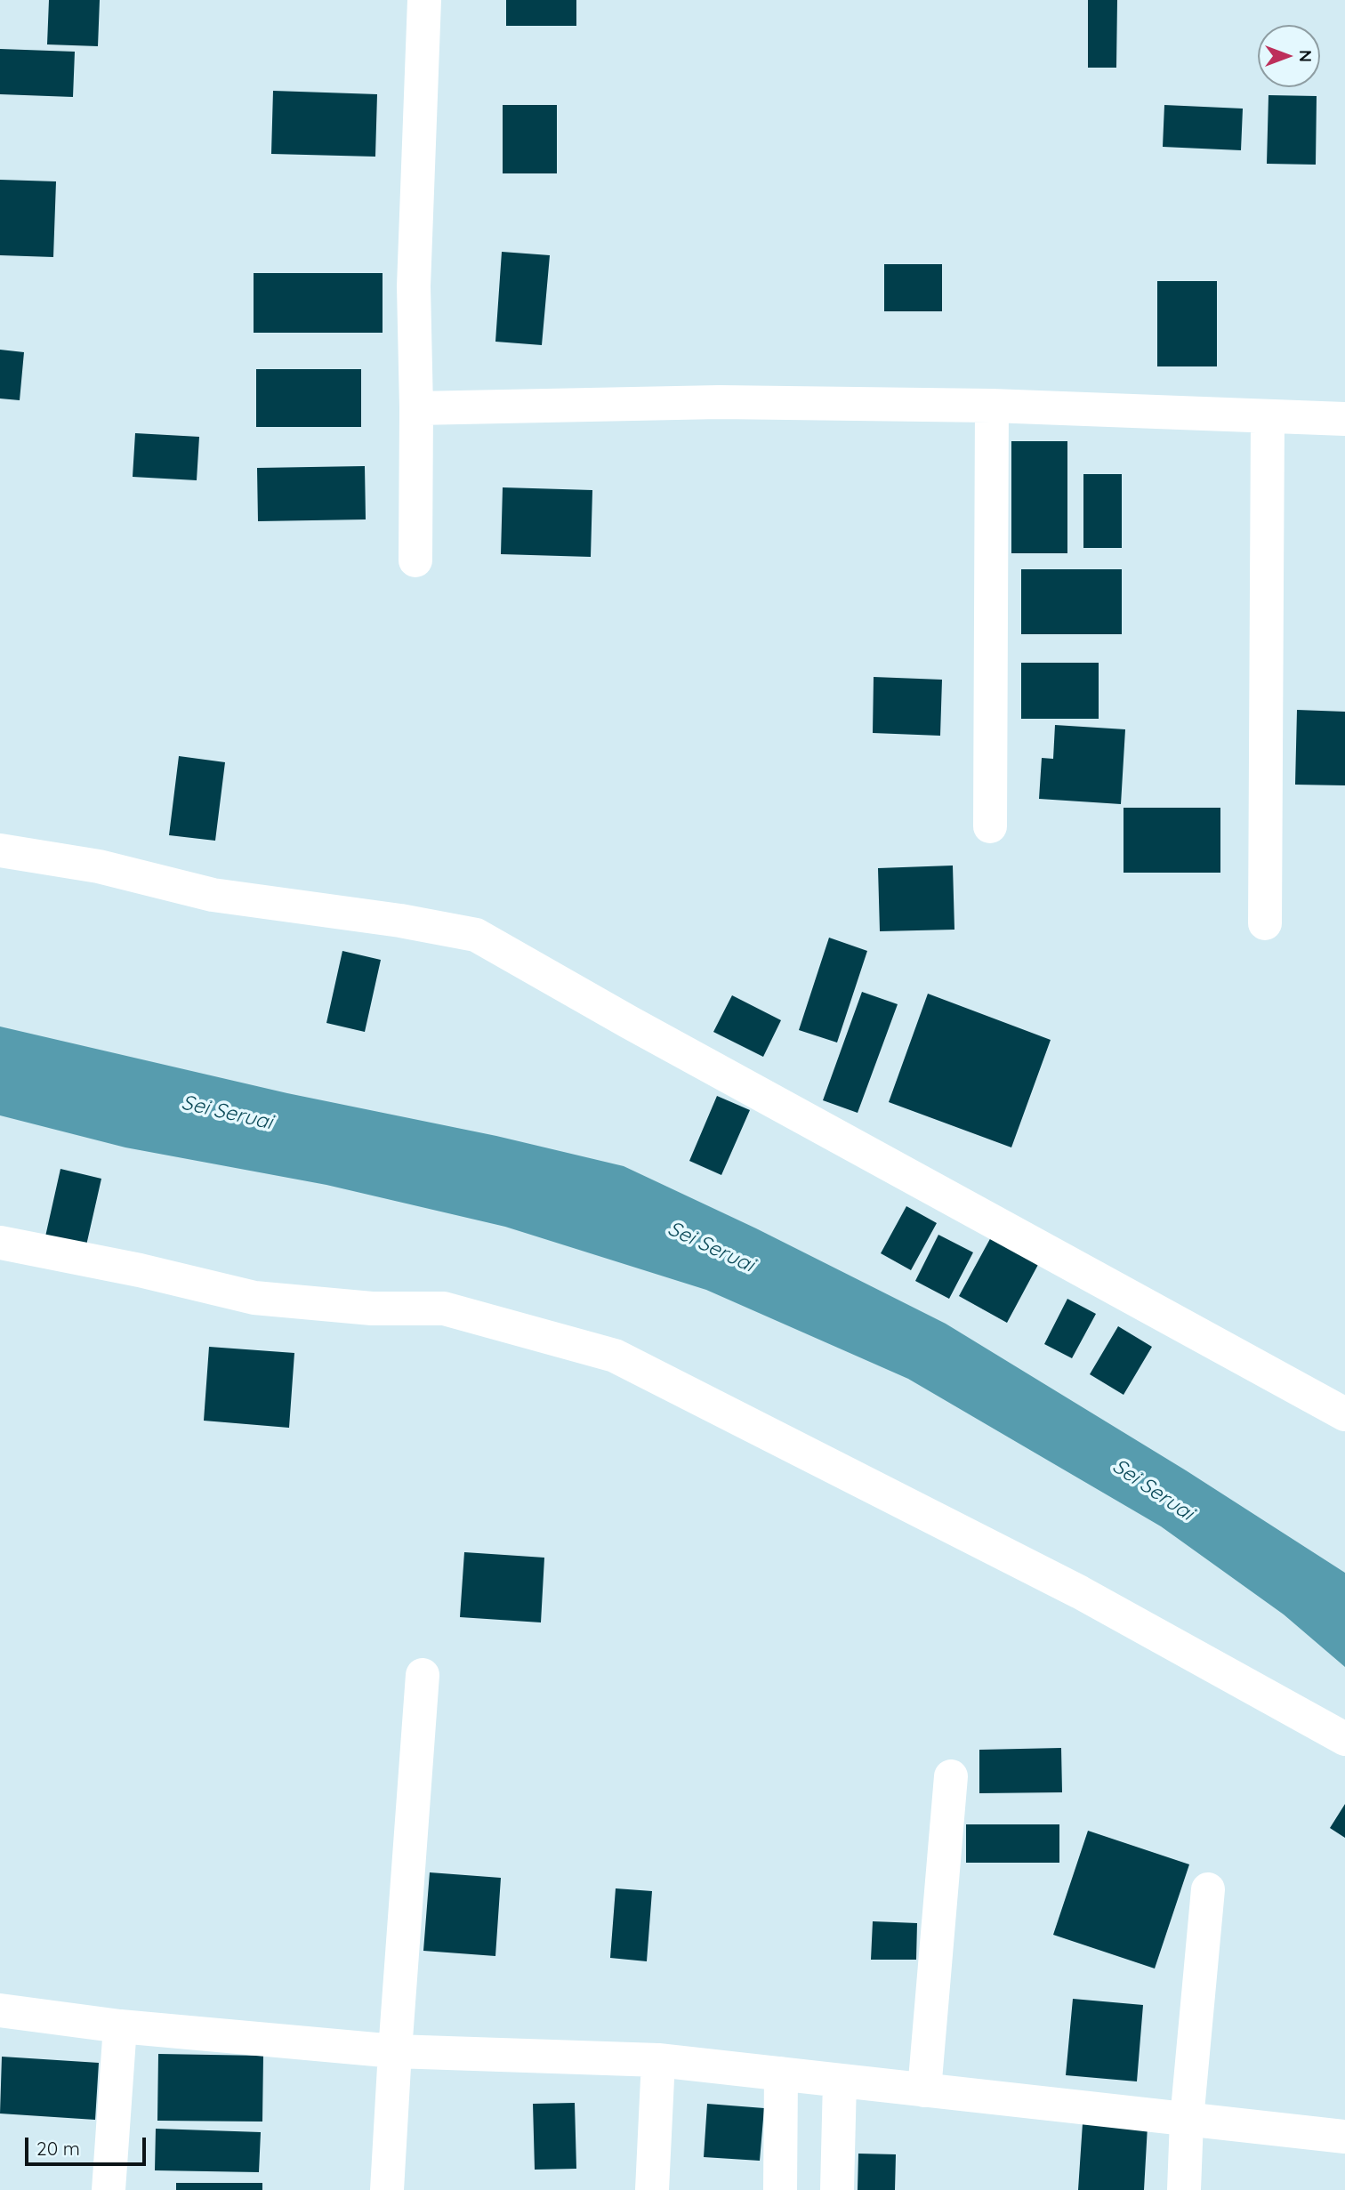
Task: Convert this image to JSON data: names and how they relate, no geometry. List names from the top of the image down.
{
  "water": ["Sei Seruai"],
  "scale_bar": "20 m",
  "north": "right"
}
